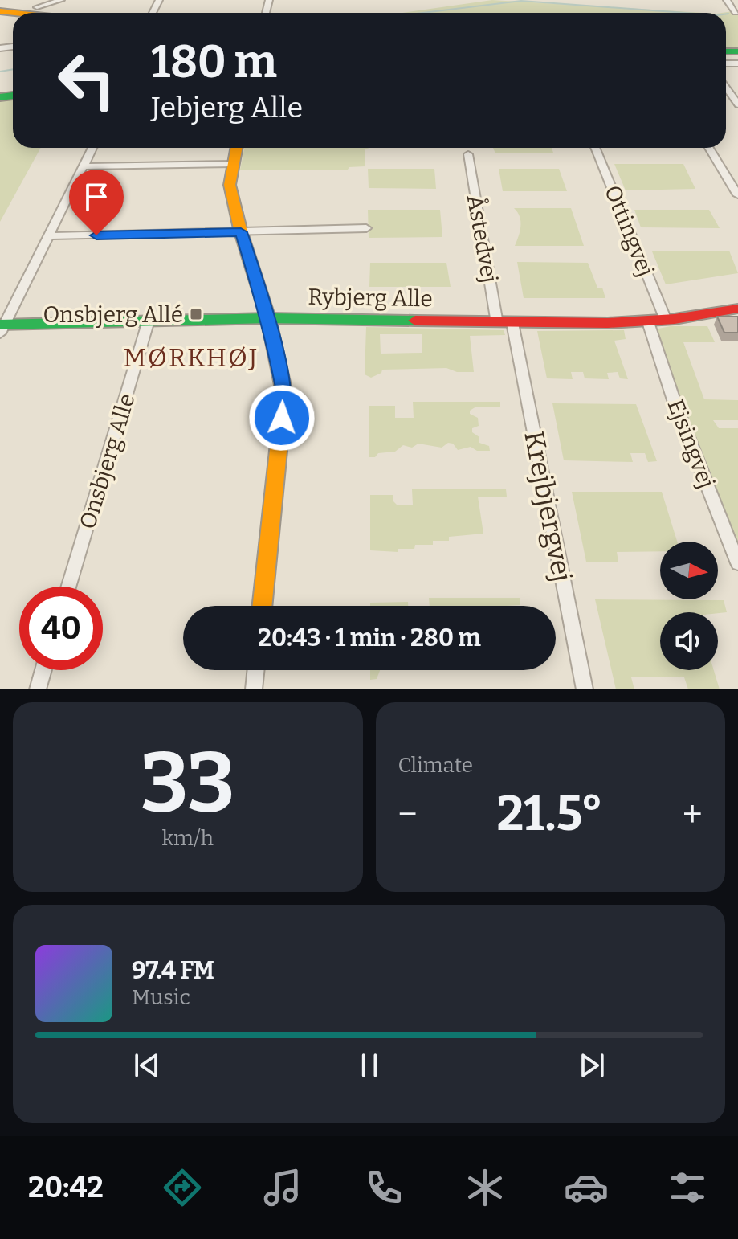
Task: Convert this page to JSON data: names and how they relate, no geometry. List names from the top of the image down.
{
  "streets": {
    "main road": ["Rybjerg Alle"],
    "street": [
      "Ottingvej",
      "Åstedvej",
      "Ejsingvej",
      "Onsbjerg Alle",
      "Krejbjergvej"
    ]
  },
  "crossings": [
    ["Ottingvej", "Rybjerg Alle"],
    ["Åstedvej", "Rybjerg Alle"],
    ["Rybjerg Alle", "Ejsingvej"],
    ["Rybjerg Alle", "Onsbjerg Alle"],
    ["Rybjerg Alle", "Krejbjergvej"]
  ],
  "districts": ["MØRKHØJ"],
  "places": {
    "transit": ["Onsbjerg Allé"]
  },
  "north": "right",
  "page": {
    "turn": ["180 m", "Jebjerg Alle"],
    "limit": "40",
    "trip": "20:43 · 1 min · 280 m",
    "tile": [
      ["33", "km/h"],
      "Climate"
    ],
    "heat": ["−", "21.5°", "+"],
    "song": ["97.4 FM", "Music"],
    "tabs": "20:42"
  }
}
